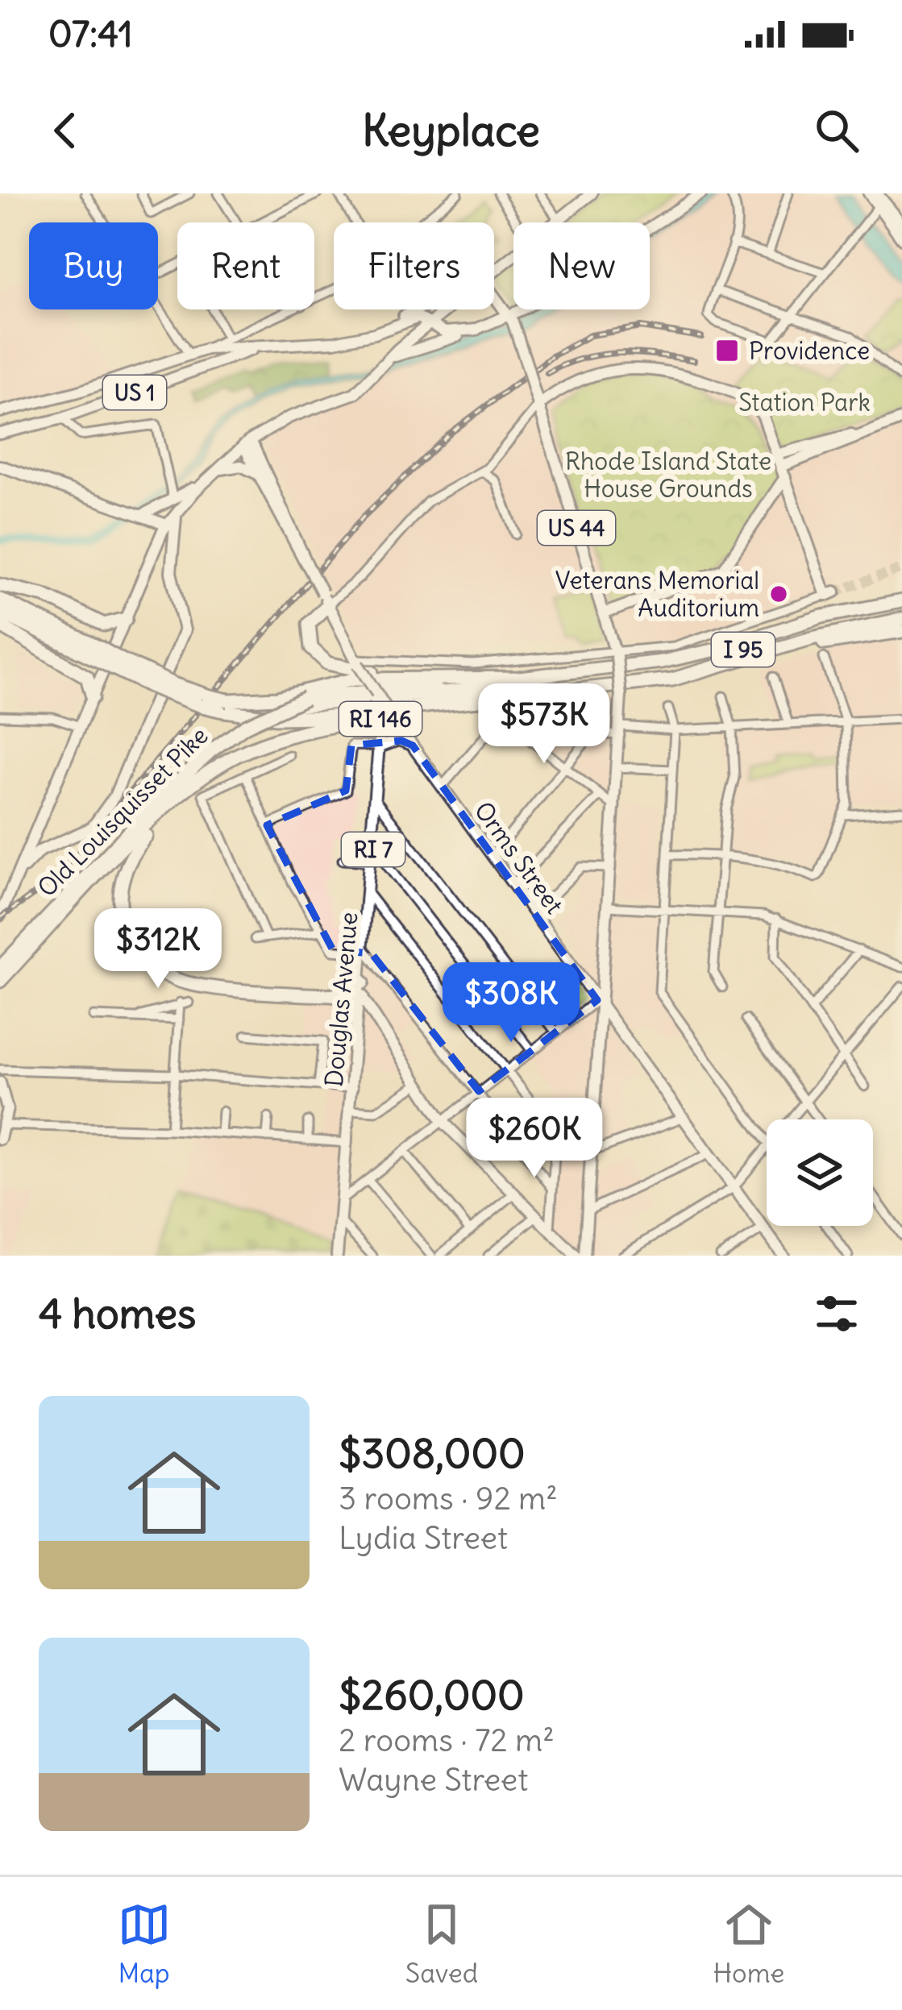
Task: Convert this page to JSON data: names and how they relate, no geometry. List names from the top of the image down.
{
  "streets": {
    "highway": ["I 95", "RI 146", "Old Louisquisset Pike"],
    "main road": [
      "US 1",
      "US 44",
      "RI 7",
      "Orms Street",
      "Douglas Avenue"
    ]
  },
  "crossings": [
    ["US 44", "Orms Street"],
    ["I 95", "Old Louisquisset Pike"],
    ["Orms Street", "Douglas Avenue"]
  ],
  "parks": ["Station Park", "Rhode Island State House Grounds"],
  "places": {
    "transit": ["Providence"],
    "other": ["Veterans Memorial Auditorium"]
  },
  "page": {
    "status": "07:41",
    "header": "Keyplace",
    "chip": [
      "Buy",
      "Rent",
      "Filters",
      "New"
    ],
    "price": [
      "$573K",
      "$312K",
      "$308K",
      "$260K"
    ],
    "heading": "4 homes",
    "list": [
      {
        "name": "$308,000",
        "note": "3 rooms · 92 m² · Lydia Street"
      },
      {
        "name": "$260,000",
        "note": "2 rooms · 72 m² · Wayne Street"
      }
    ],
    "tabs": ["Map", "Saved", "Home"]
  }
}
